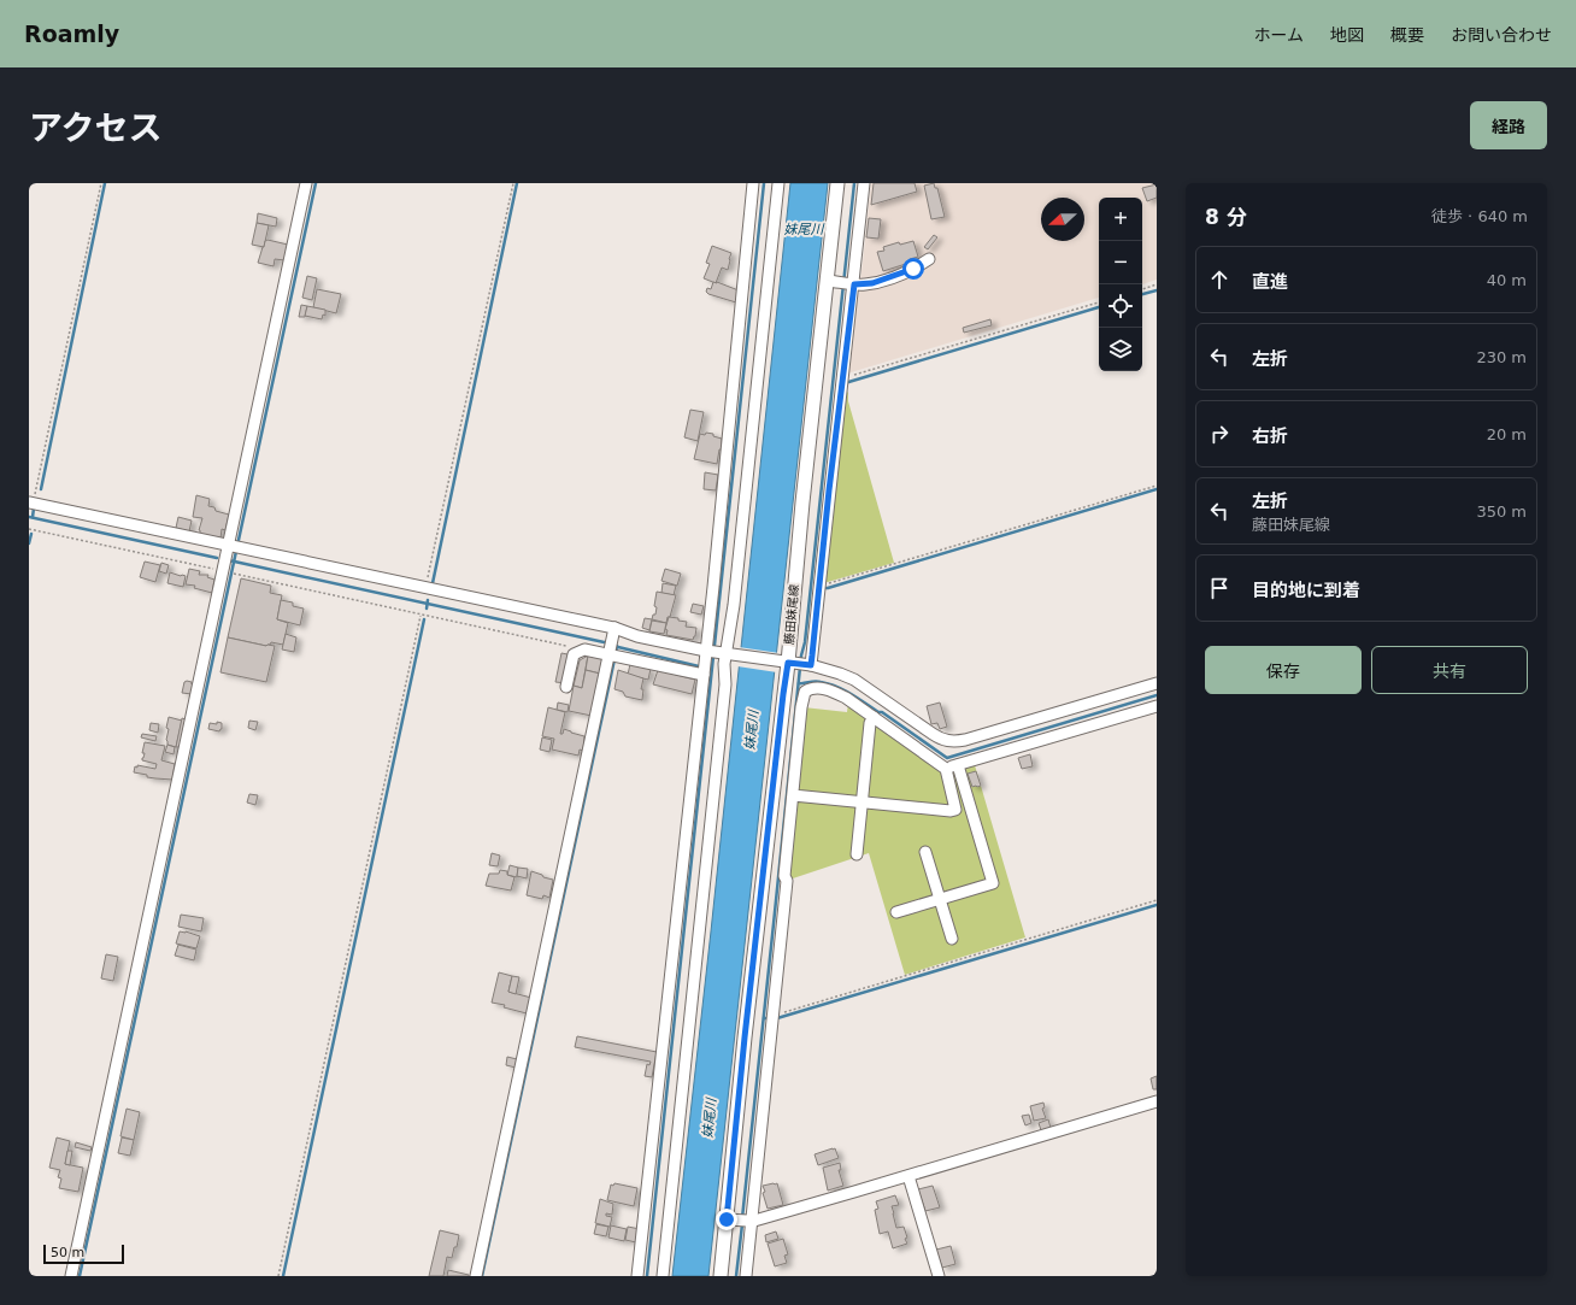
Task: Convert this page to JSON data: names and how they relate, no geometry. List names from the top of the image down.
{
  "streets": {
    "main road": ["藤田妹尾線"]
  },
  "water": ["妹尾川"],
  "scale_bar": "50 m",
  "north": "left",
  "page": {
    "header": "Roamly",
    "nav": [
      "ホーム",
      "地図",
      "概要",
      "お問い合わせ"
    ],
    "title": "アクセス",
    "buttons": [
      "経路",
      ["保存", "共有"]
    ],
    "heading": ["8 分", "徒歩 · 640 m"],
    "map_buttons": ["+", "−"],
    "list": [
      ["直進", "40 m"],
      ["左折", "230 m"],
      ["右折", "20 m"],
      ["左折", "藤田妹尾線", "350 m"],
      "目的地に到着"
    ],
    "scale": "50 m"
  }
}
